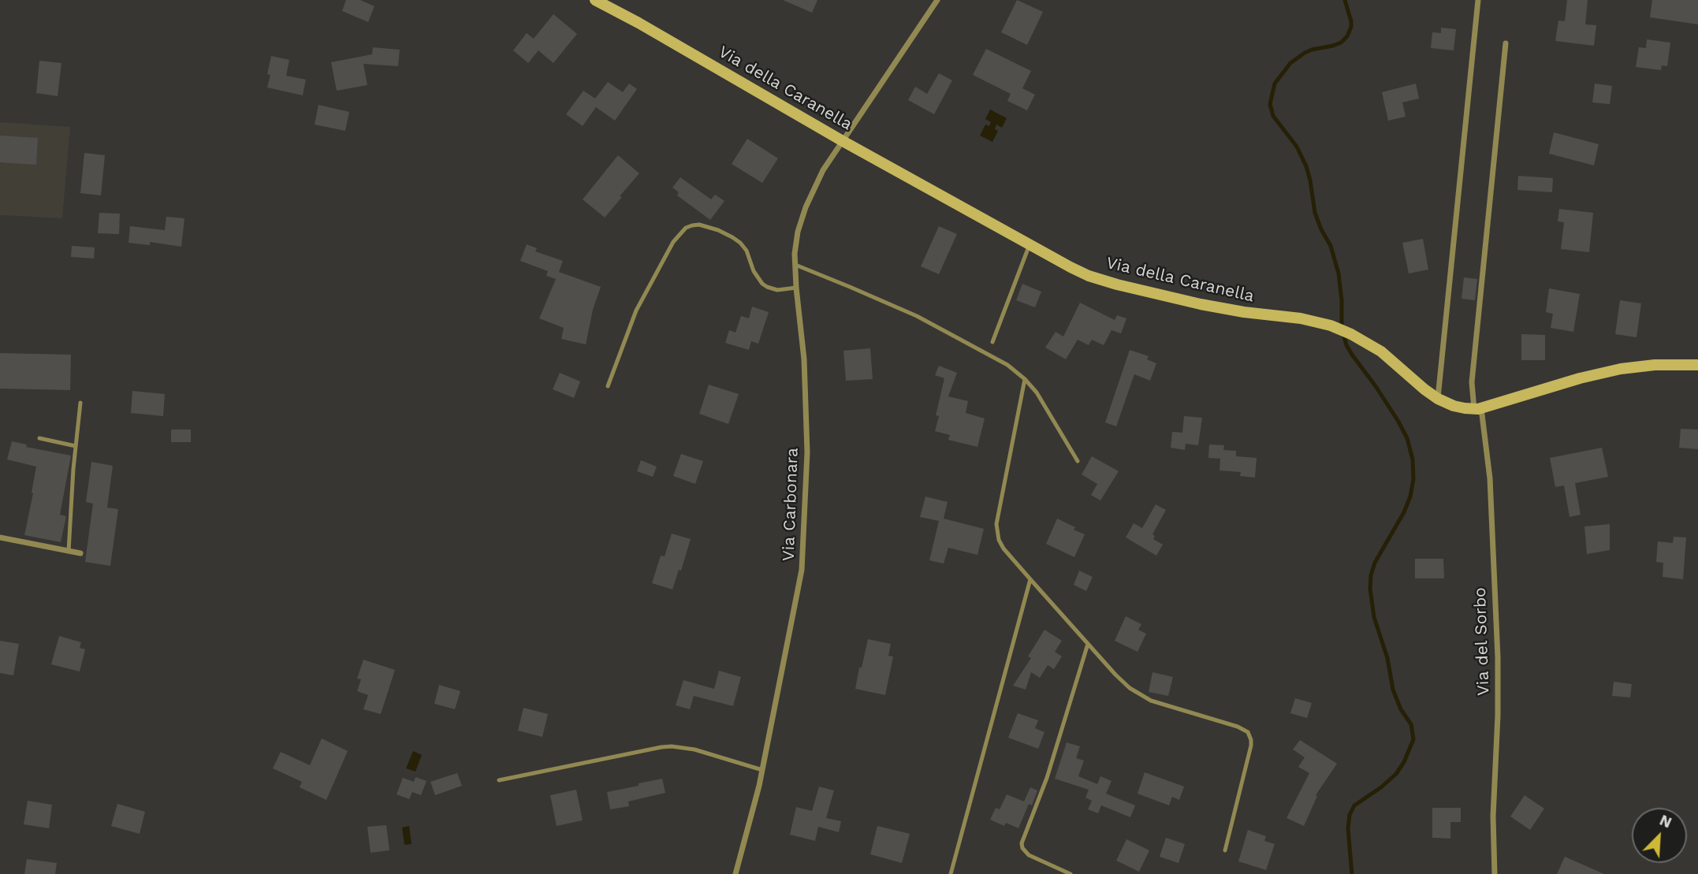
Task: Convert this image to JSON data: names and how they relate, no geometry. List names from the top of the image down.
{
  "streets": {
    "main road": ["Via della Caranella"],
    "street": ["Via Carbonara", "Via del Sorbo"]
  },
  "crossings": [
    ["Via della Caranella", "Via Carbonara"],
    ["Via della Caranella", "Via del Sorbo"]
  ],
  "north": "top right"
}
